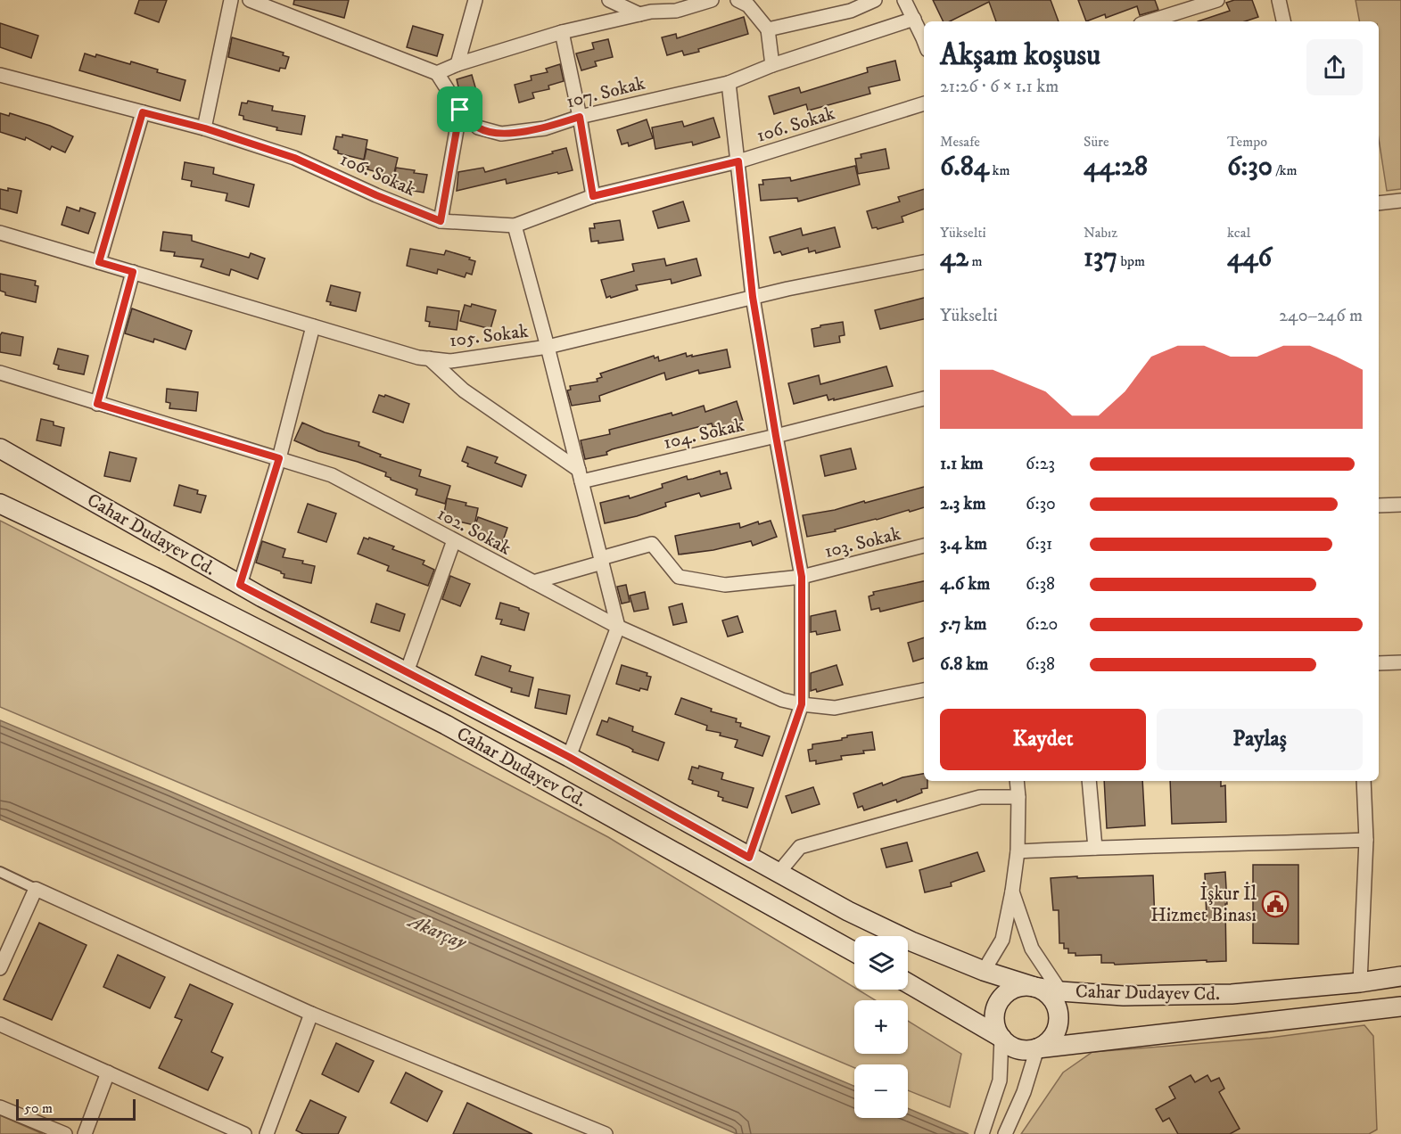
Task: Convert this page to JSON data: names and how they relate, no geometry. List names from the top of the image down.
{
  "streets": {
    "main road": ["Cahar Dudayev Cd."],
    "street": [
      "107. Sokak",
      "106. Sokak",
      "105. Sokak",
      "104. Sokak",
      "102. Sokak",
      "103. Sokak"
    ]
  },
  "water": ["Akarçay"],
  "places": {
    "public building": ["İşkur İl Hizmet Binası"]
  },
  "scale_bar": "50 m",
  "page": {
    "heading": ["Akşam koşusu", "21:26 · 6 × 1.1 km"],
    "stats": [
      ["Mesafe", "6.84 km"],
      ["Süre", "44:28"],
      ["Tempo", "6:30 /km"],
      ["Yükselti", "42 m"],
      ["Nabız", "137 bpm"],
      ["kcal", "446"]
    ],
    "chart": ["Yükselti", "240–246 m"],
    "list": [
      {
        "name": "1.1 km",
        "note": "6:23"
      },
      {
        "name": "2.3 km",
        "note": "6:30"
      },
      {
        "name": "3.4 km",
        "note": "6:31"
      },
      {
        "name": "4.6 km",
        "note": "6:38"
      },
      {
        "name": "5.7 km",
        "note": "6:20"
      },
      {
        "name": "6.8 km",
        "note": "6:38"
      }
    ],
    "buttons": ["Kaydet", "Paylaş"],
    "map_buttons": ["+", "−"],
    "scale": "50 m"
  }
}
